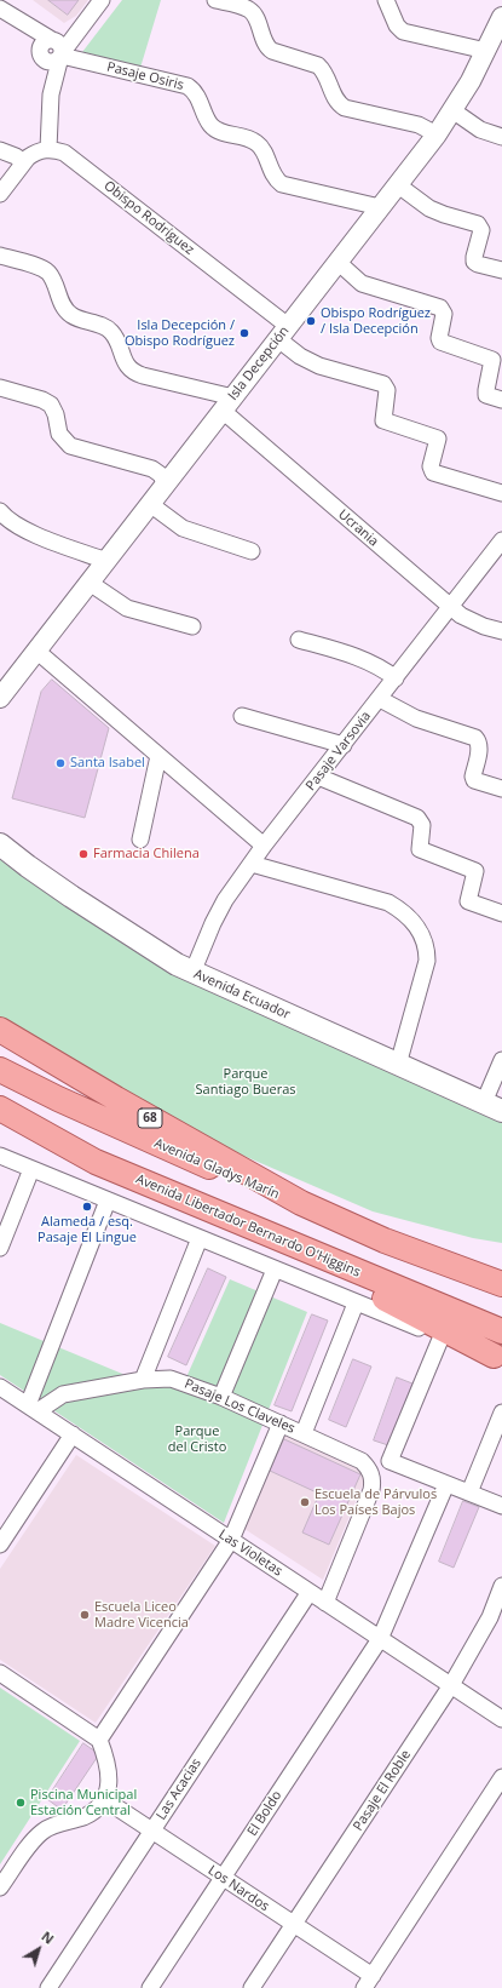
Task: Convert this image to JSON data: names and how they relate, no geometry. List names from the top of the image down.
{
  "streets": {
    "main road": [
      "Avenida Ecuador",
      "68",
      "Avenida Gladys Marín",
      "Avenida Libertador Bernardo O'Higgins"
    ],
    "street": [
      "Pasaje Osiris",
      "Obispo Rodríguez",
      "Isla Decepción",
      "Ucrania",
      "Pasaje Varsovia",
      "Pasaje Los Claveles",
      "Las Violetas",
      "Las Acacias",
      "Pasaje El Roble",
      "El Boldo",
      "Los Nardos"
    ]
  },
  "crossings": [
    ["Pasaje Osiris", "Isla Decepción"],
    ["Obispo Rodríguez", "Isla Decepción"],
    ["Isla Decepción", "Ucrania"],
    ["Ucrania", "Pasaje Varsovia"],
    ["Pasaje Varsovia", "Avenida Ecuador"],
    ["68", "Avenida Gladys Marín"],
    ["Pasaje Los Claveles", "Las Violetas"],
    ["Las Violetas", "Las Acacias"],
    ["Las Violetas", "Pasaje El Roble"],
    ["Las Violetas", "El Boldo"],
    ["Las Acacias", "Los Nardos"],
    ["Pasaje El Roble", "Los Nardos"],
    ["El Boldo", "Los Nardos"]
  ],
  "parks": ["Parque Santiago Bueras", "Parque del Cristo"],
  "places": [
    "Obispo Rodríguez / Isla Decepción",
    "Isla Decepción / Obispo Rodríguez",
    "Santa Isabel",
    "Farmacia Chilena",
    "Alameda / esq. Pasaje El Lingue",
    "Escuela de Párvulos Los Países Bajos",
    "Escuela Liceo Madre Vicencia",
    "Piscina Municipal Estación Central"
  ],
  "north": "top right"
}
